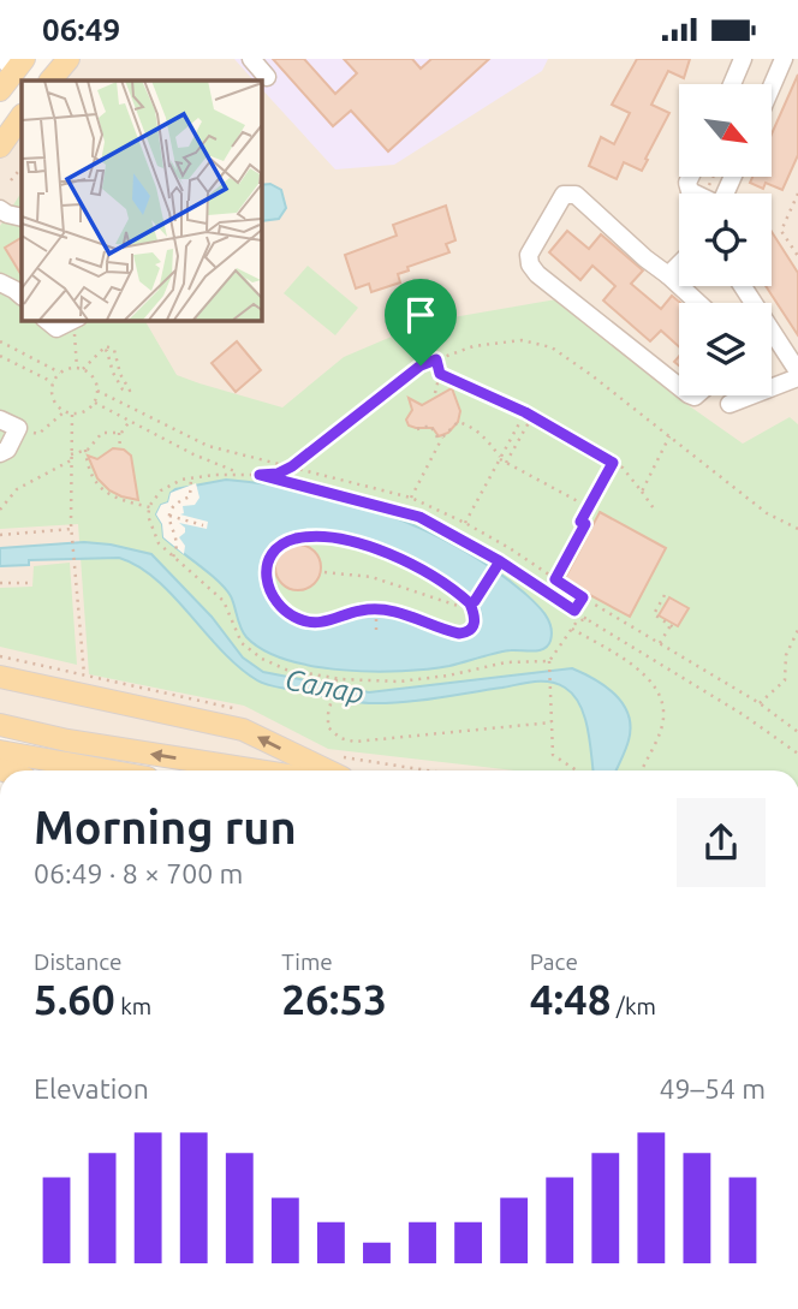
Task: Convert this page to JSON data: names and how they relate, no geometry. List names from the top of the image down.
{
  "water": ["Салар"],
  "north": "bottom right",
  "page": {
    "status": "06:49",
    "heading": ["Morning run", "06:49 · 8 × 700 m"],
    "stats": [
      ["Distance", "5.60 km"],
      ["Time", "26:53"],
      ["Pace", "4:48 /km"]
    ],
    "chart": ["Elevation", "49–54 m"]
  }
}
